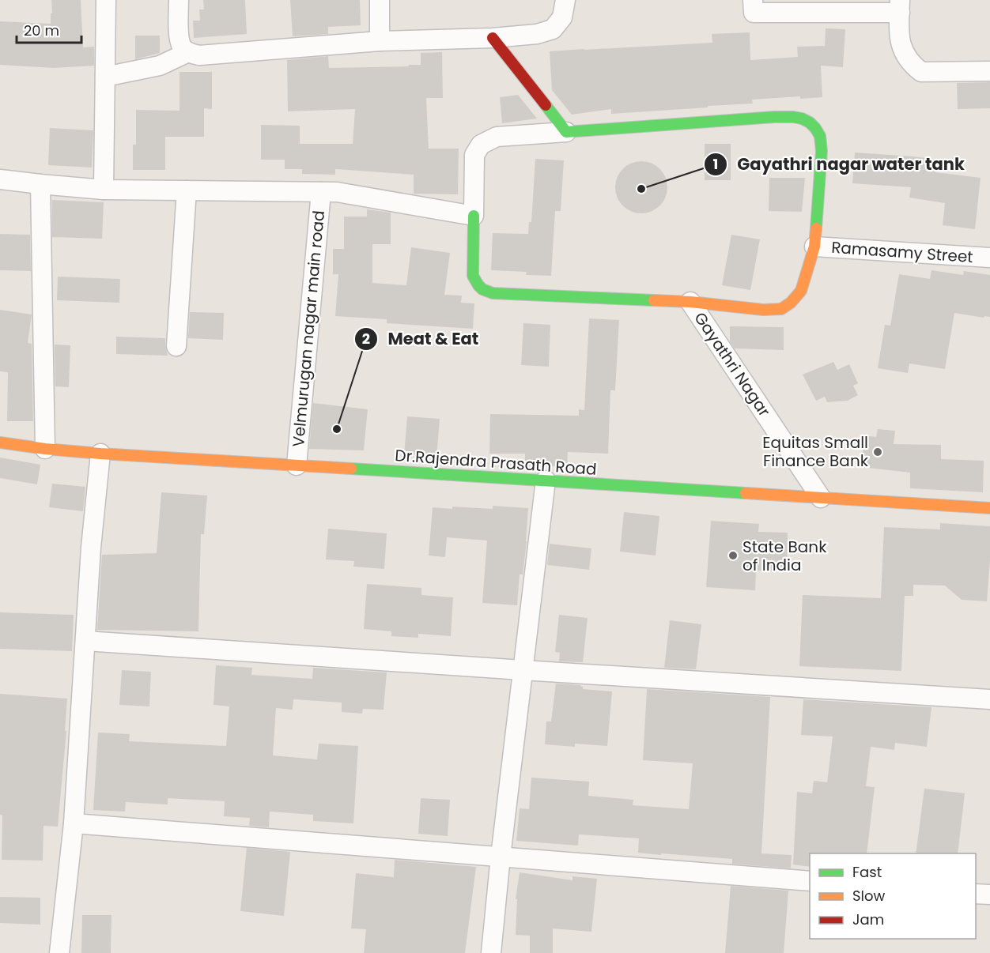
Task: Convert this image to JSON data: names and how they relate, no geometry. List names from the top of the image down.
{
  "streets": {
    "street": [
      "Ramasamy Street",
      "Velmurugan nagar main road",
      "Gayathri Nagar",
      "Dr.Rajendra Prasath Road"
    ]
  },
  "crossings": [
    ["Velmurugan nagar main road", "Dr.Rajendra Prasath Road"],
    ["Gayathri Nagar", "Dr.Rajendra Prasath Road"]
  ],
  "places": [
    "Gayathri nagar water tank",
    "Meat & Eat",
    "Equitas Small Finance Bank",
    "State Bank of India"
  ],
  "legend": ["Fast", "Slow", "Jam"],
  "scale_bar": "20 m"
}
